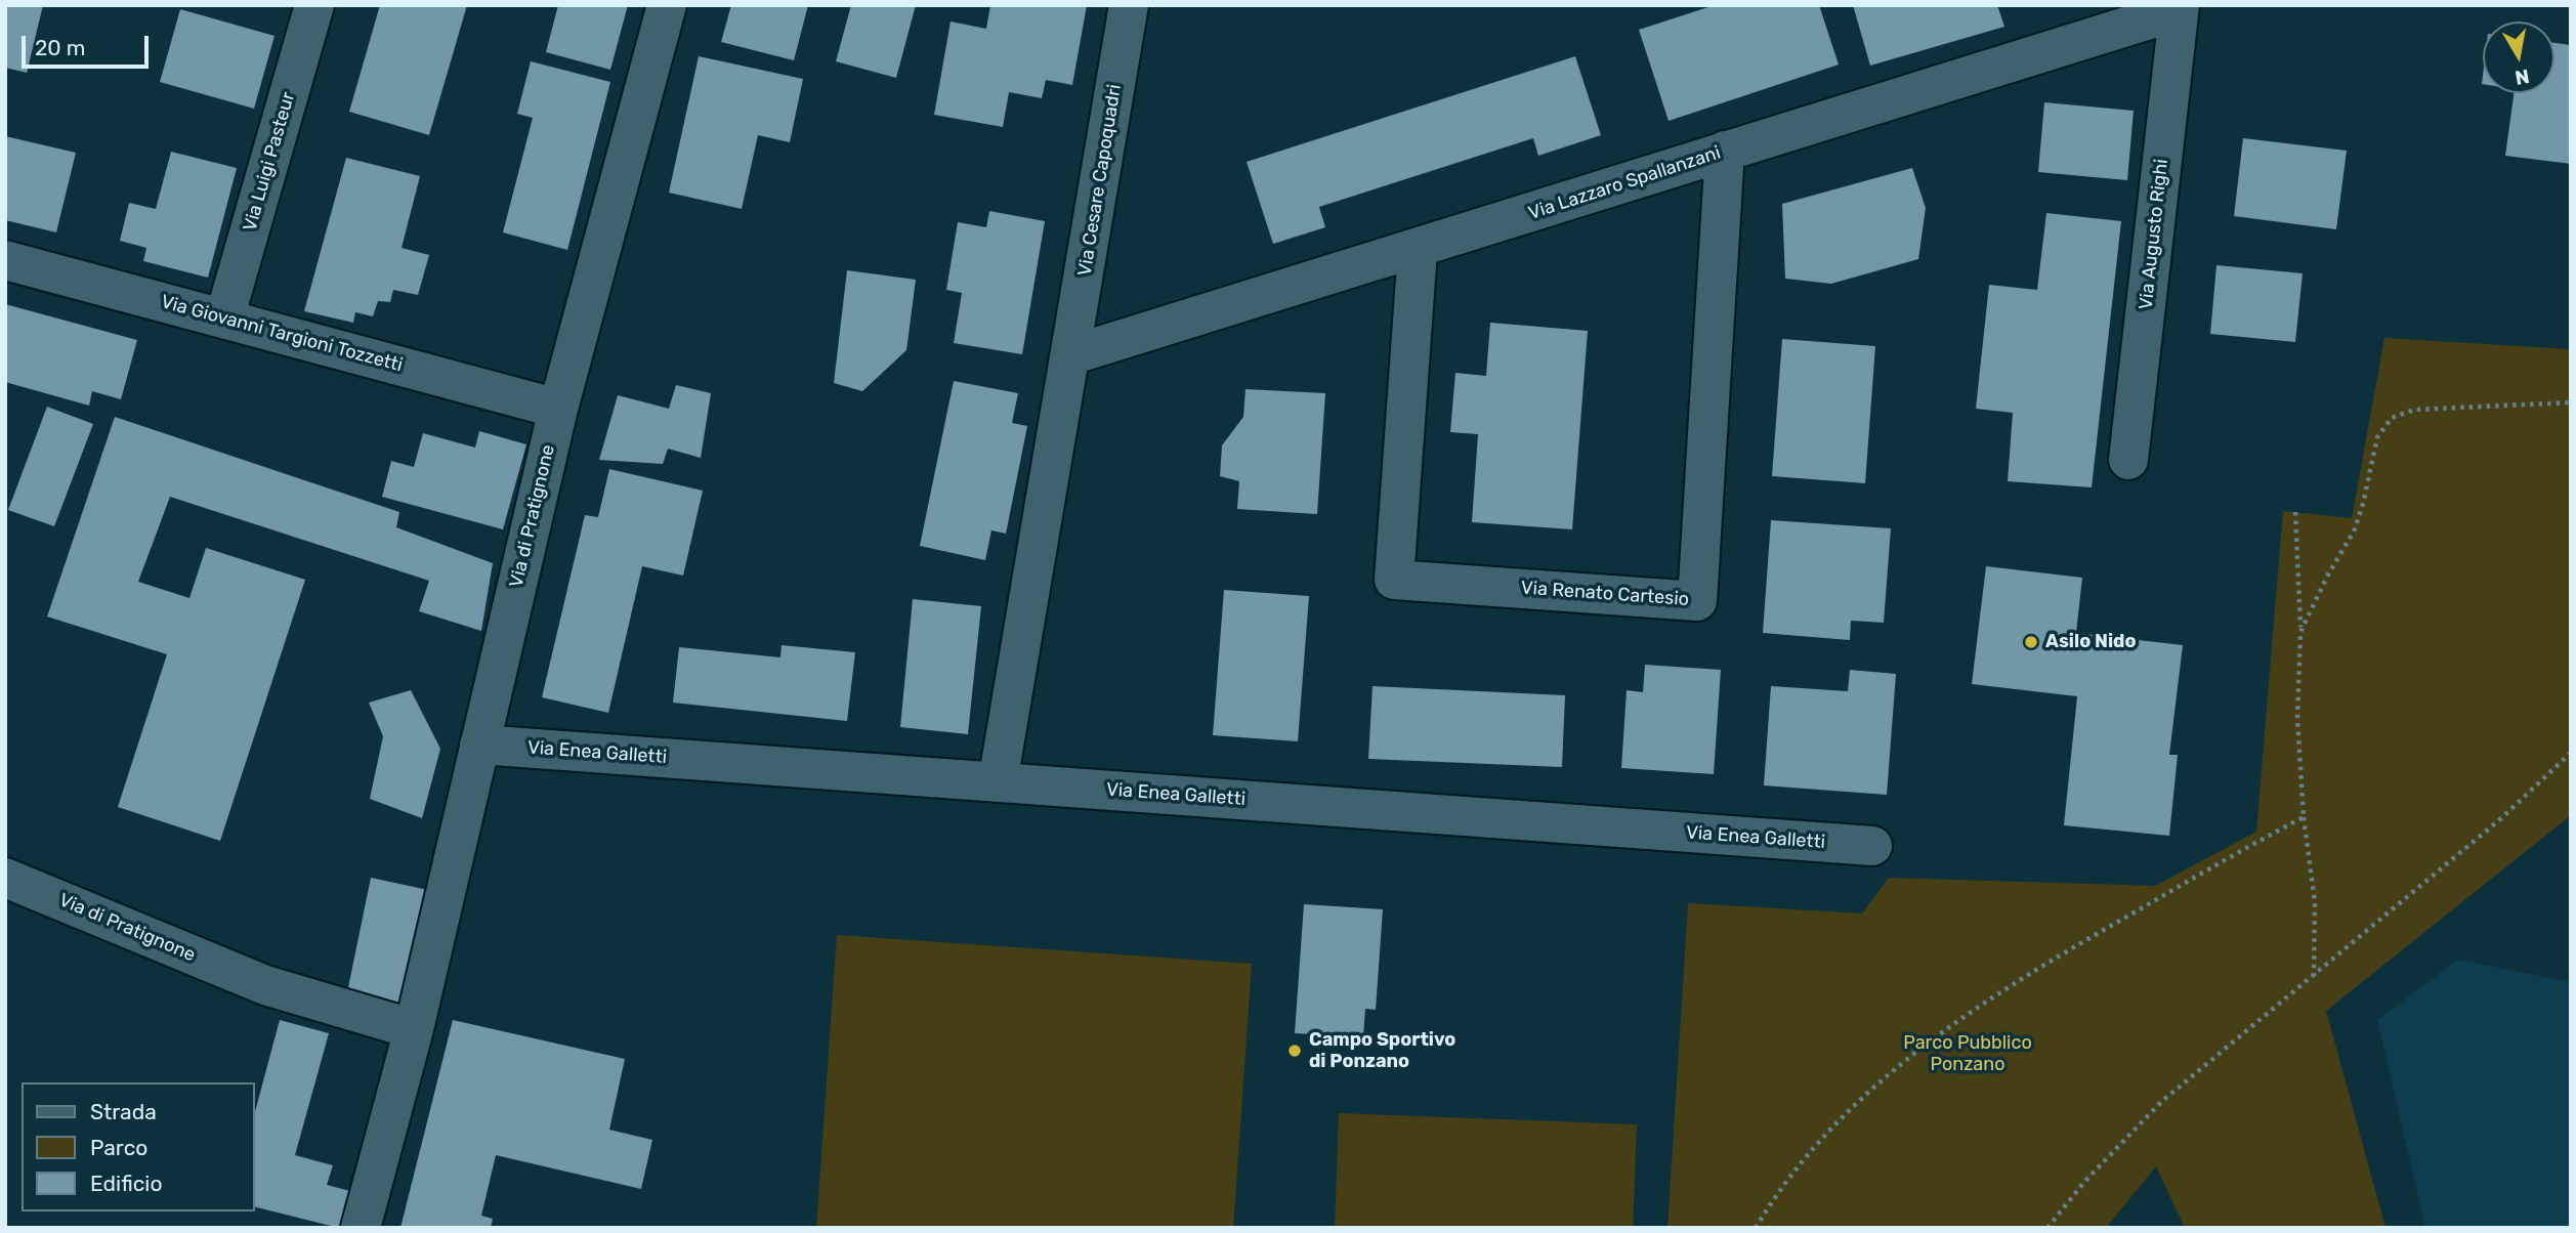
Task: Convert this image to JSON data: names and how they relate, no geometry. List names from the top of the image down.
{
  "streets": {
    "street": [
      "Via Luigi Pasteur",
      "Via Cesare Capoquadri",
      "Via Lazzaro Spallanzani",
      "Via Augusto Righi",
      "Via Giovanni Targioni Tozzetti",
      "Via di Pratignone",
      "Via Renato Cartesio",
      "Via Enea Galletti"
    ]
  },
  "crossings": [
    ["Via Luigi Pasteur", "Via Giovanni Targioni Tozzetti"],
    ["Via Cesare Capoquadri", "Via Lazzaro Spallanzani"],
    ["Via Cesare Capoquadri", "Via Enea Galletti"],
    ["Via Lazzaro Spallanzani", "Via Augusto Righi"],
    ["Via Lazzaro Spallanzani", "Via Renato Cartesio"],
    ["Via Giovanni Targioni Tozzetti", "Via di Pratignone"],
    ["Via di Pratignone", "Via Enea Galletti"]
  ],
  "parks": ["Parco Pubblico Ponzano"],
  "places": ["Asilo Nido", "Campo Sportivo di Ponzano"],
  "legend": ["Strada", "Parco", "Edificio"],
  "scale_bar": "20 m",
  "north": "bottom"
}
